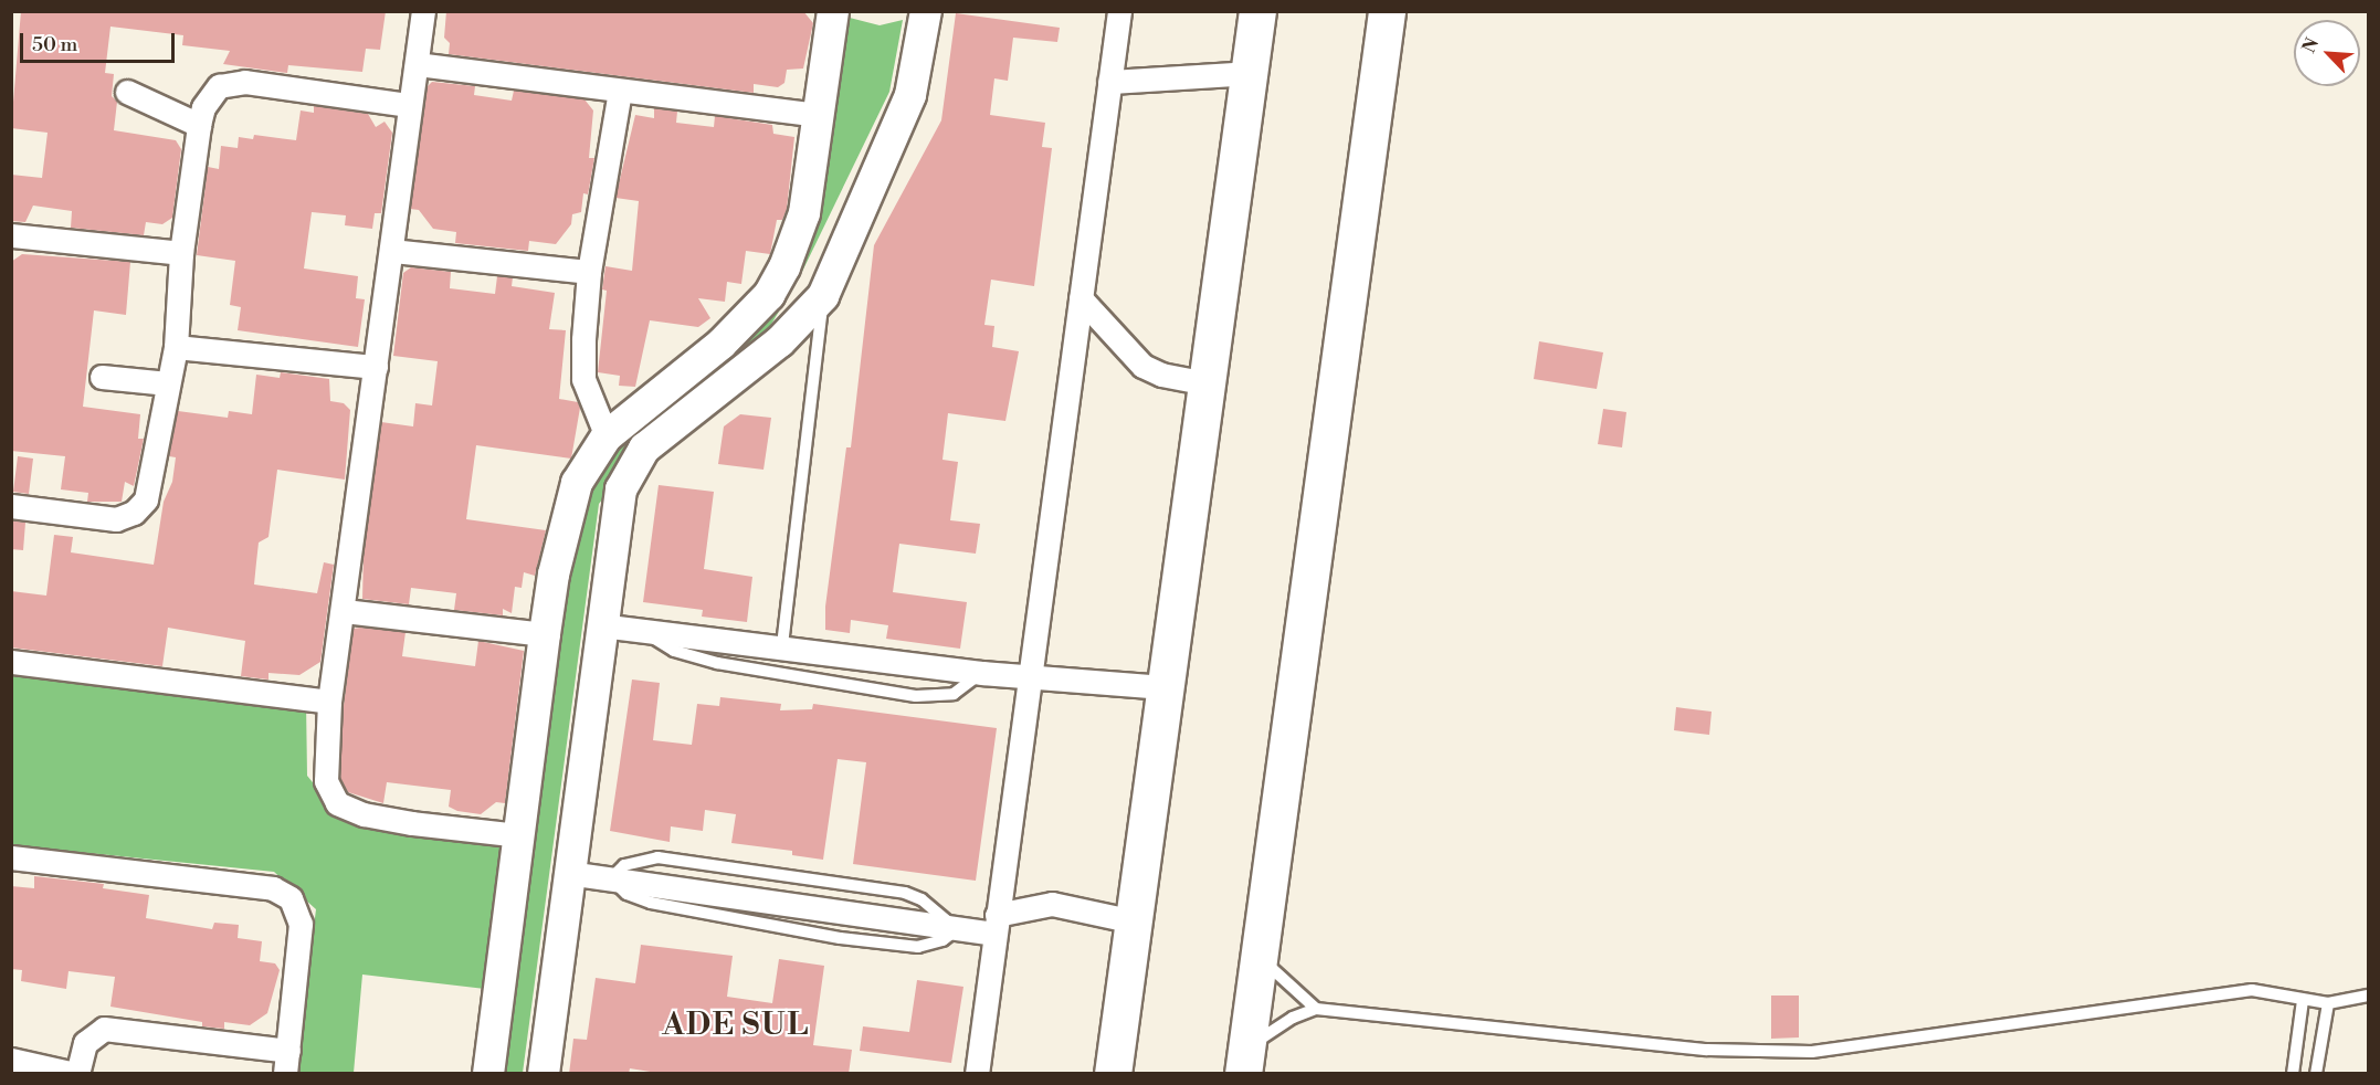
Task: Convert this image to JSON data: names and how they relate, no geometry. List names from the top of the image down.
{
  "districts": ["ADE SUL"],
  "scale_bar": "50 m",
  "north": "top left"
}
